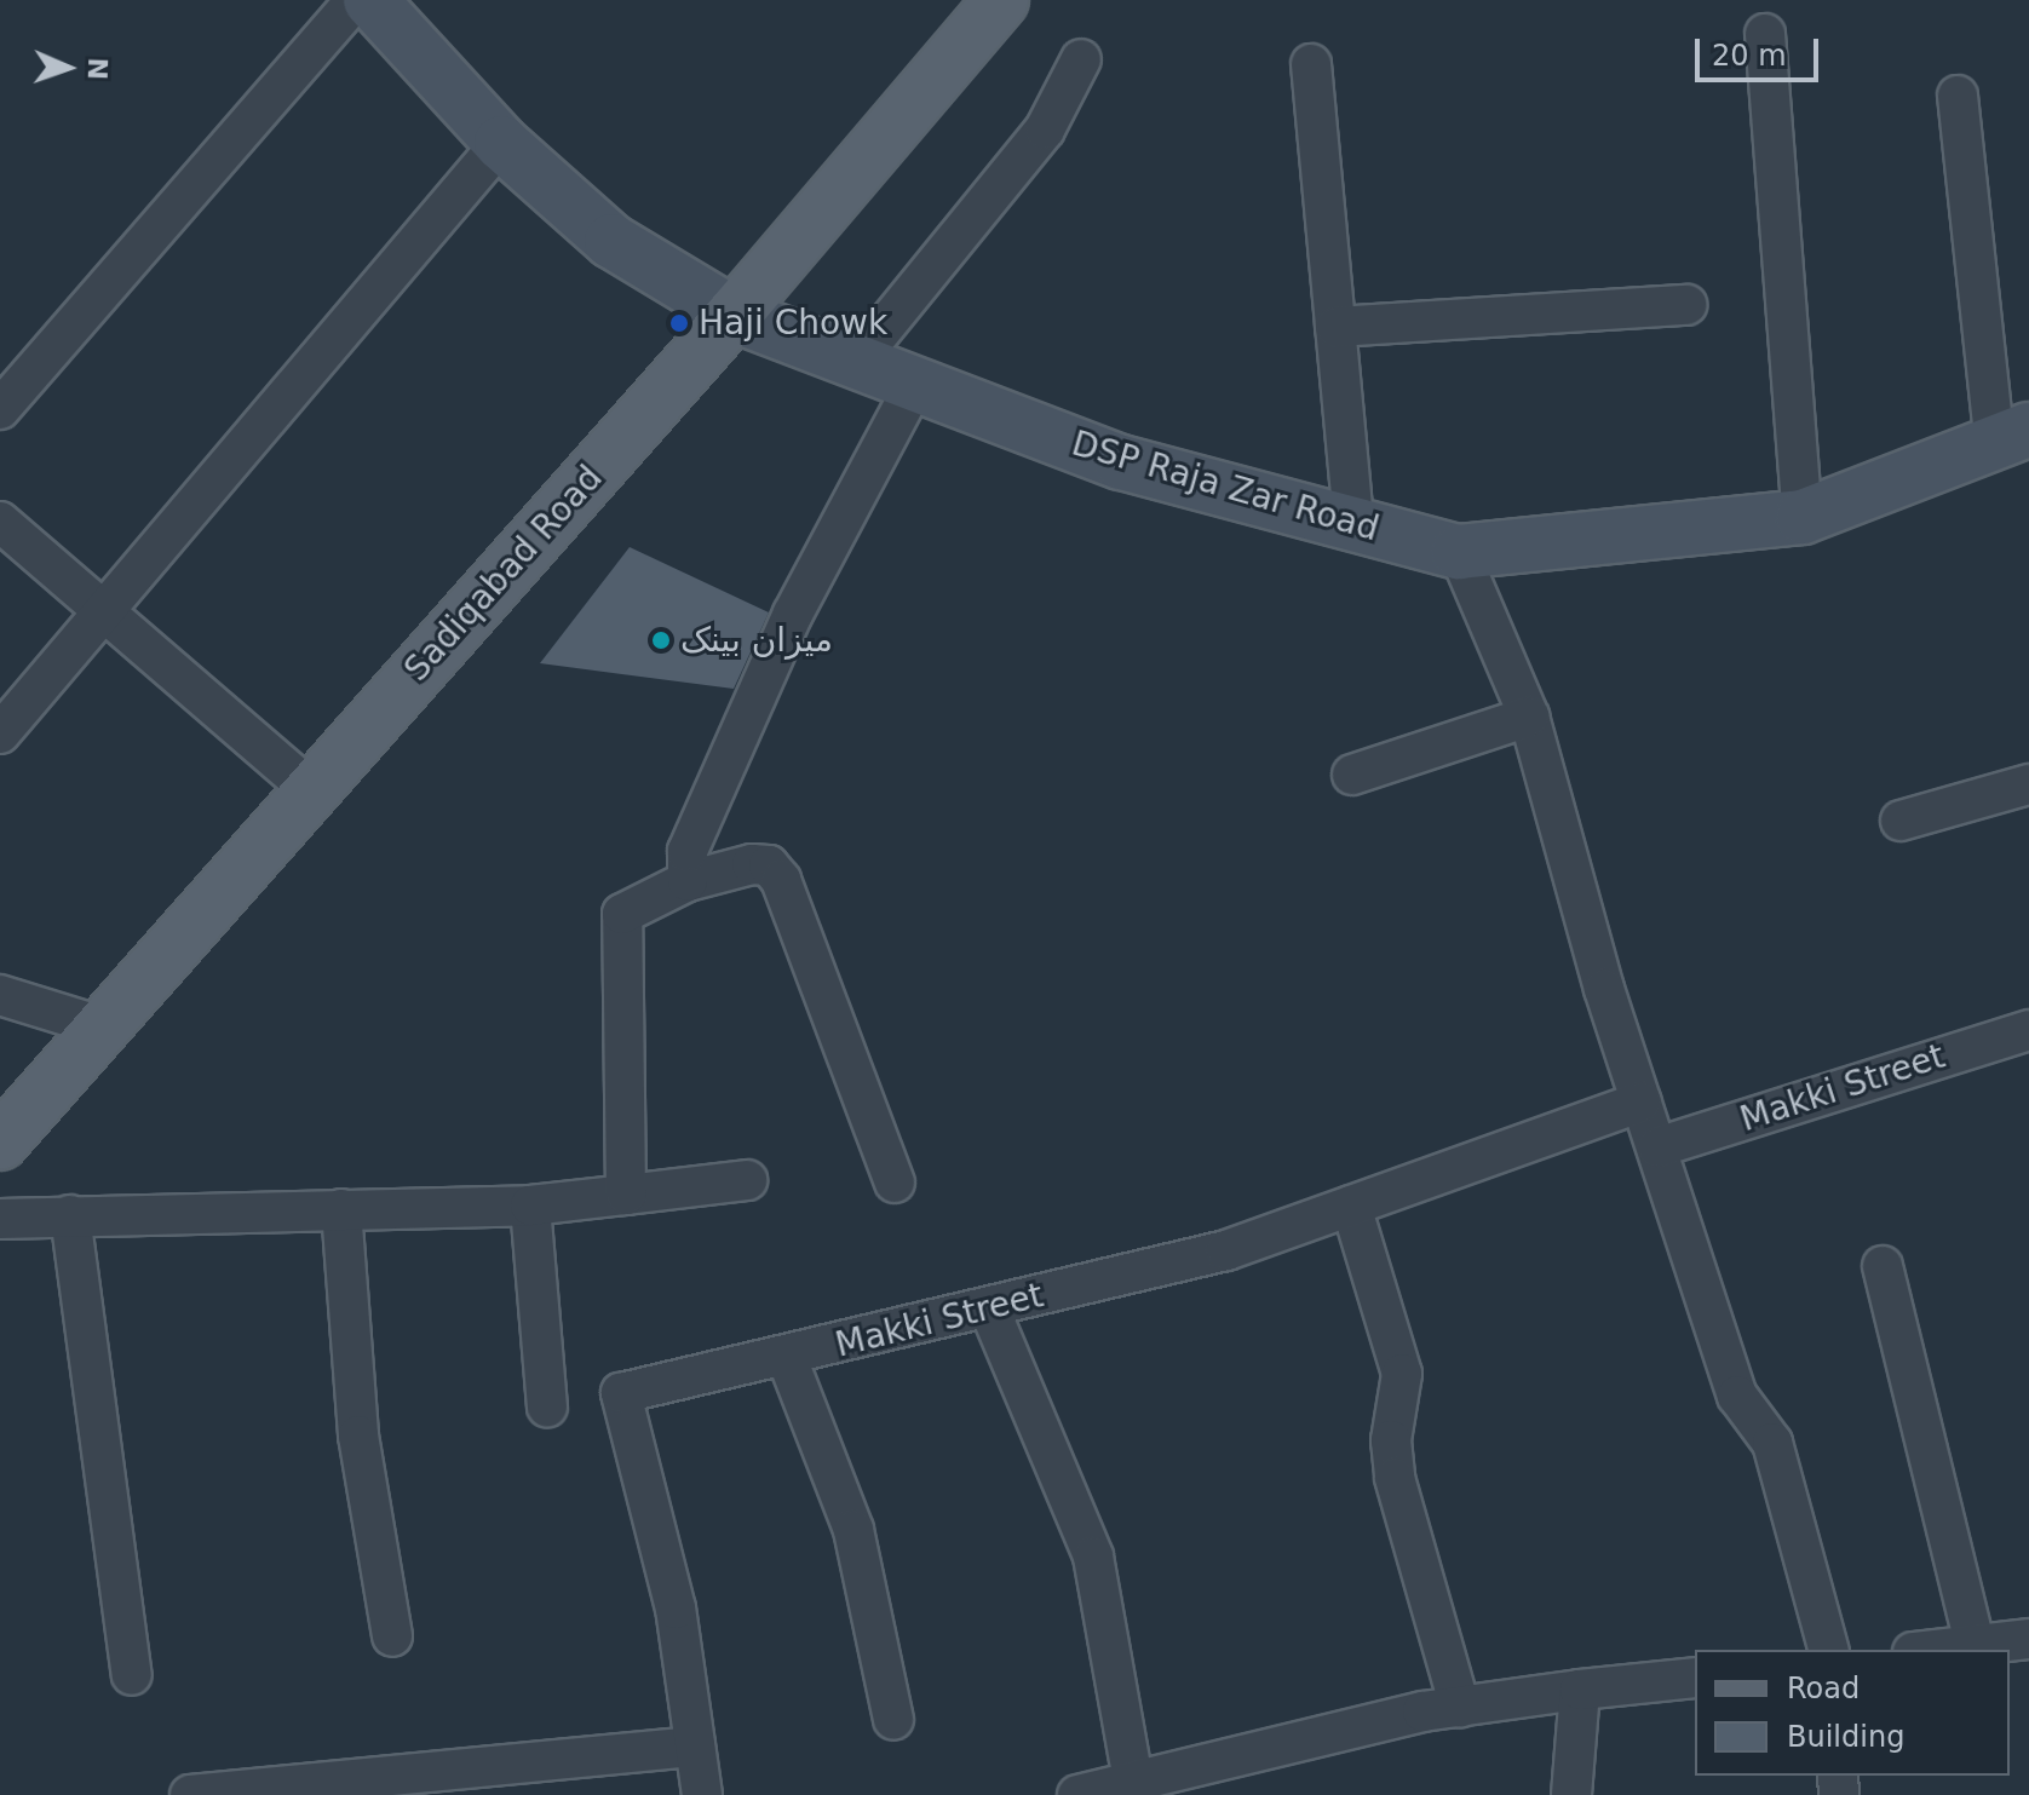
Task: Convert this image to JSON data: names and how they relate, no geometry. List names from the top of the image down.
{
  "streets": {
    "main road": ["Sadiqabad Road"],
    "street": ["DSP Raja Zar Road", "Makki Street"]
  },
  "crossings": [
    ["DSP Raja Zar Road", "Sadiqabad Road"]
  ],
  "places": ["Haji Chowk", "میزان بینک"],
  "legend": ["Road", "Building"],
  "scale_bar": "20 m",
  "north": "right"
}
